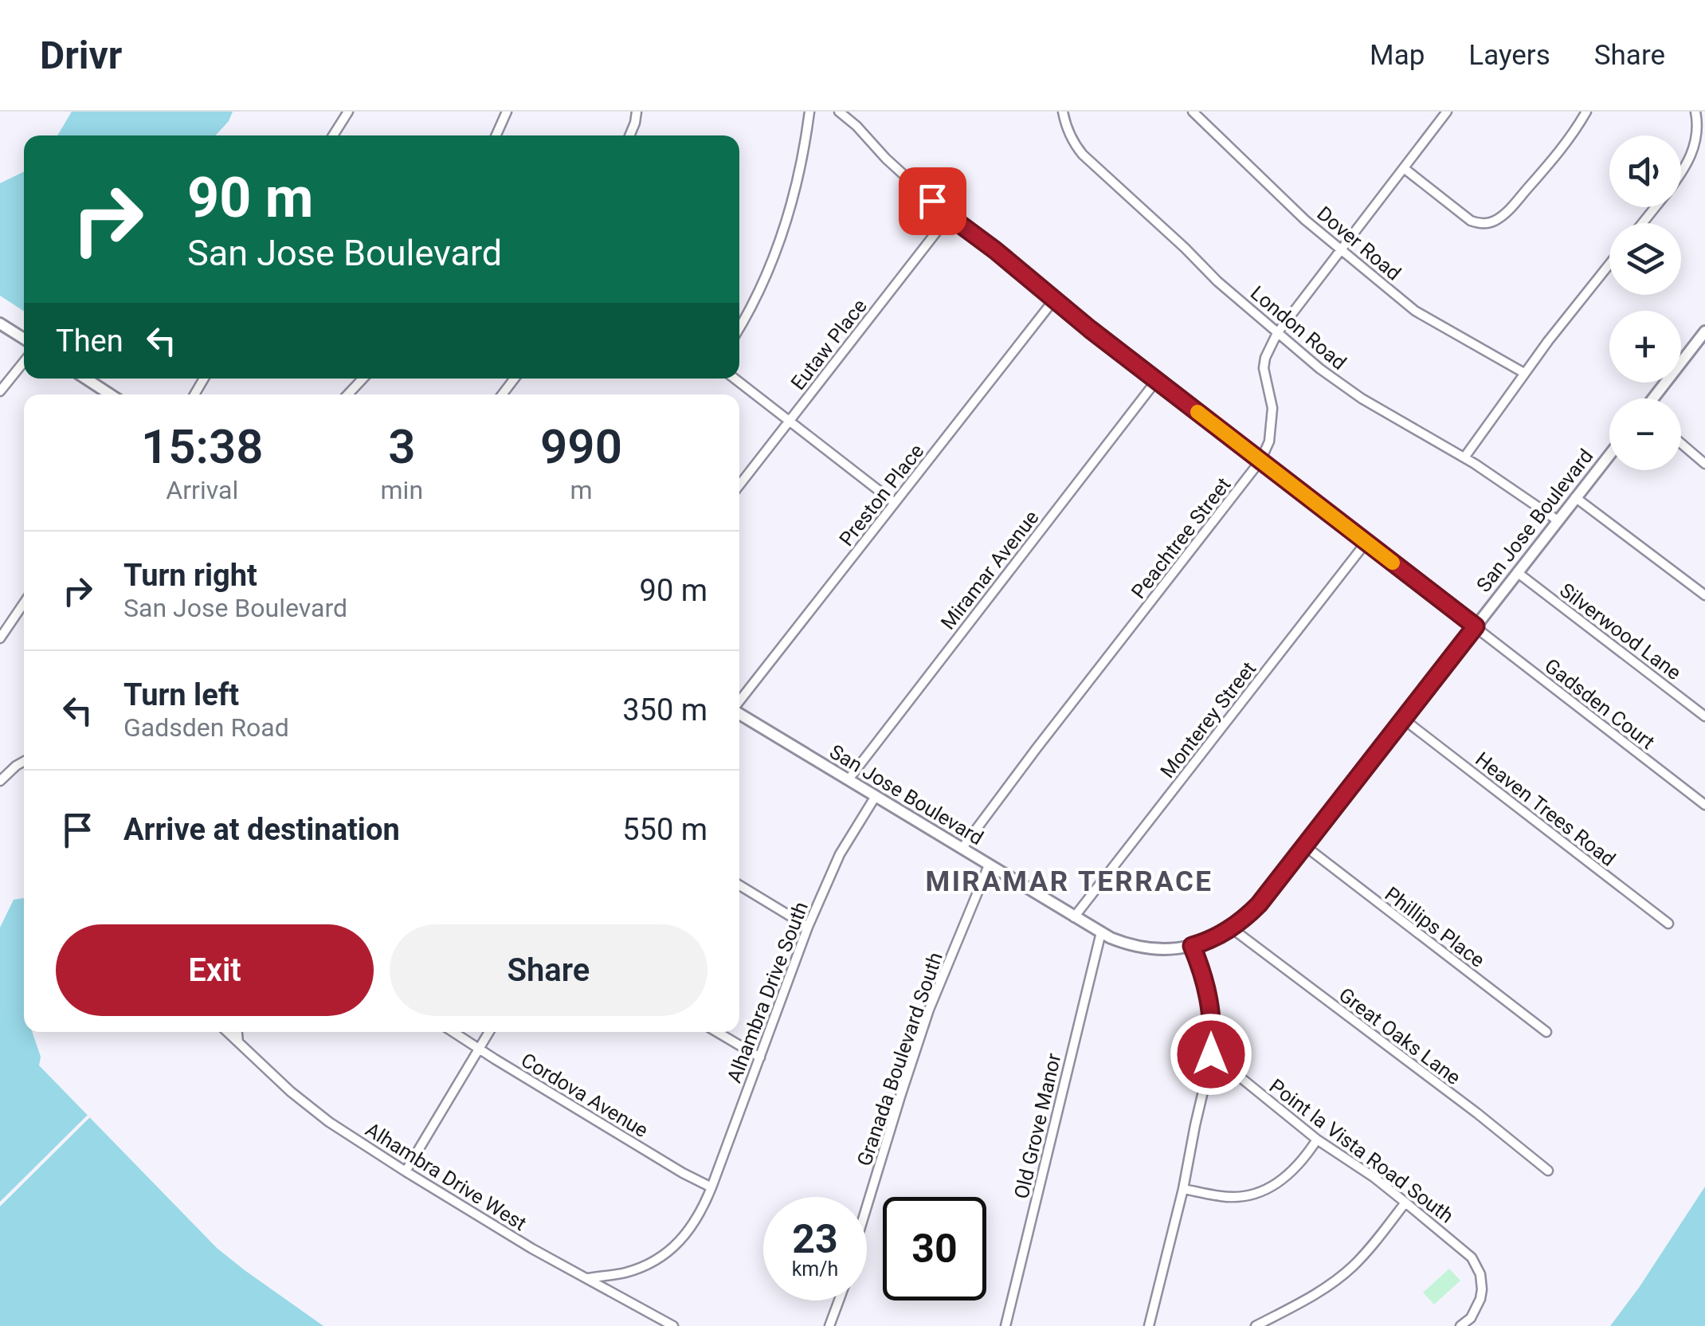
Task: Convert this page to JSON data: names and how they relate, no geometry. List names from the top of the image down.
{
  "streets": {
    "street": [
      "Dover Road",
      "London Road",
      "Eutaw Place",
      "Preston Place",
      "San Jose Boulevard",
      "Peachtree Street",
      "Miramar Avenue",
      "Silverwood Lane",
      "Gadsden Court",
      "Monterey Street",
      "Heaven Trees Road",
      "Phillips Place",
      "Alhambra Drive South",
      "Great Oaks Lane",
      "Granada Boulevard South",
      "Cordova Avenue",
      "Old Grove Manor",
      "Point la Vista Road South",
      "Alhambra Drive West"
    ]
  },
  "crossings": [
    ["Dover Road", "Peachtree Street"],
    ["London Road", "San Jose Boulevard"],
    ["London Road", "Peachtree Street"],
    ["Eutaw Place", "Gadsden Court"],
    ["Preston Place", "Gadsden Court"],
    ["San Jose Boulevard", "Peachtree Street"],
    ["San Jose Boulevard", "Miramar Avenue"],
    ["San Jose Boulevard", "Silverwood Lane"],
    ["San Jose Boulevard", "Gadsden Court"],
    ["San Jose Boulevard", "Monterey Street"],
    ["San Jose Boulevard", "Heaven Trees Road"],
    ["San Jose Boulevard", "Phillips Place"],
    ["San Jose Boulevard", "Alhambra Drive South"],
    ["San Jose Boulevard", "Great Oaks Lane"],
    ["San Jose Boulevard", "Granada Boulevard South"],
    ["San Jose Boulevard", "Old Grove Manor"],
    ["Peachtree Street", "Gadsden Court"],
    ["Miramar Avenue", "Gadsden Court"],
    ["Gadsden Court", "Monterey Street"],
    ["Alhambra Drive South", "Cordova Avenue"],
    ["Alhambra Drive South", "Alhambra Drive West"]
  ],
  "districts": ["MIRAMAR TERRACE"],
  "page": {
    "header": "Drivr",
    "nav": ["Map", "Layers", "Share"],
    "map_buttons": ["+", "−"],
    "turn": ["90 m", "San Jose Boulevard"],
    "then": "Then",
    "eta": [
      "15:38",
      "Arrival",
      "3",
      "min",
      "990",
      "m"
    ],
    "list": [
      {
        "name": "Turn right",
        "note": "San Jose Boulevard",
        "value": "90 m"
      },
      {
        "name": "Turn left",
        "note": "Gadsden Road",
        "value": "350 m"
      },
      {
        "name": "Arrive at destination",
        "value": "550 m"
      }
    ],
    "buttons": ["Exit", "Share"],
    "speed": "23 km/h",
    "limit": "30"
  }
}
